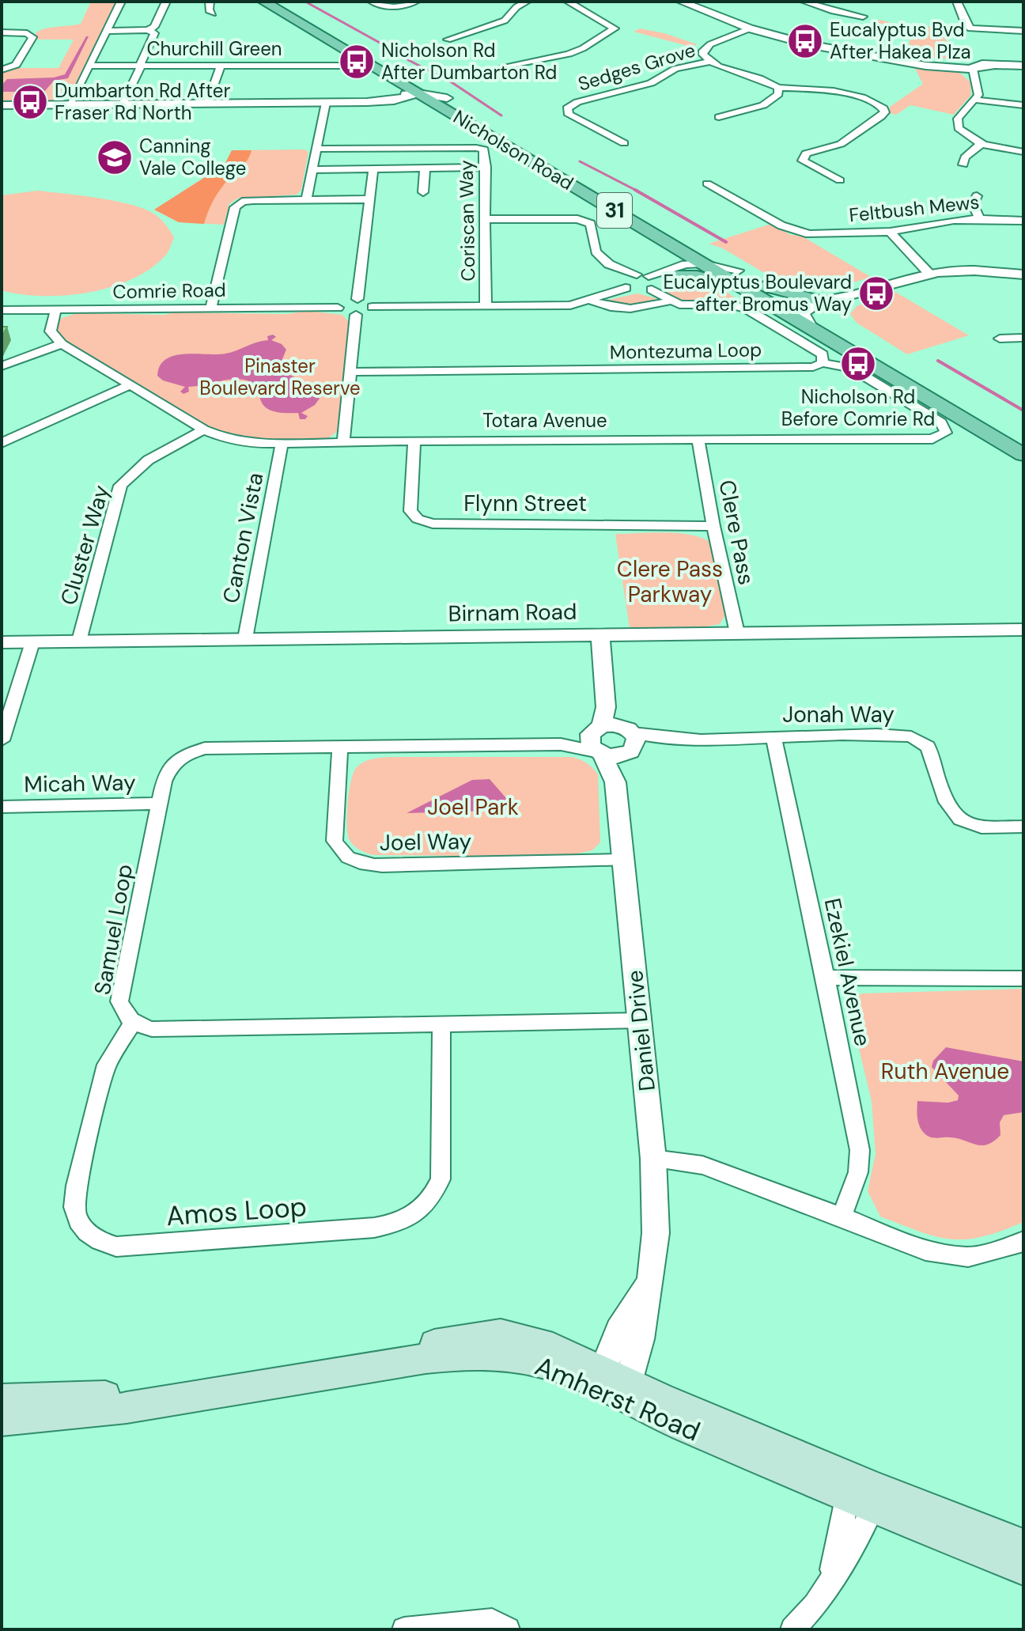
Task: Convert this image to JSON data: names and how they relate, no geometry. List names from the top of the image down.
{
  "streets": {
    "main road": ["Nicholson Road", "31", "Amherst Road"],
    "street": [
      "Churchill Green",
      "Sedges Grove",
      "Feltbush Mews",
      "Coriscan Way",
      "Comrie Road",
      "Montezuma Loop",
      "Totara Avenue",
      "Flynn Street",
      "Clere Pass",
      "Canton Vista",
      "Cluster Way",
      "Birnam Road",
      "Jonah Way",
      "Micah Way",
      "Joel Way",
      "Samuel Loop",
      "Ezekiel Avenue",
      "Daniel Drive",
      "Amos Loop"
    ]
  },
  "crossings": [
    ["Montezuma Loop", "Totara Avenue"],
    ["Totara Avenue", "Flynn Street"],
    ["Totara Avenue", "Clere Pass"],
    ["Totara Avenue", "Canton Vista"],
    ["Totara Avenue", "Cluster Way"],
    ["Flynn Street", "Clere Pass"],
    ["Clere Pass", "Birnam Road"],
    ["Canton Vista", "Birnam Road"],
    ["Cluster Way", "Birnam Road"],
    ["Birnam Road", "Daniel Drive"],
    ["Jonah Way", "Samuel Loop"],
    ["Jonah Way", "Ezekiel Avenue"],
    ["Jonah Way", "Daniel Drive"],
    ["Micah Way", "Samuel Loop"],
    ["Joel Way", "Samuel Loop"],
    ["Joel Way", "Daniel Drive"],
    ["Samuel Loop", "Daniel Drive"],
    ["Samuel Loop", "Amos Loop"],
    ["Daniel Drive", "Amherst Road"]
  ],
  "parks": [
    "Pinaster Boulevard Reserve",
    "Clere Pass Parkway",
    "Joel Park",
    "Ruth Avenue"
  ],
  "places": {
    "bus stop": [
      "Eucalyptus Bvd After Hakea Plza",
      "Nicholson Rd After Dumbarton Rd",
      "Dumbarton Rd After Fraser Rd North",
      "Eucalyptus Boulevard after Bromus Way",
      "Nicholson Rd Before Comrie Rd"
    ],
    "school or university": ["Canning Vale College"]
  }
}
